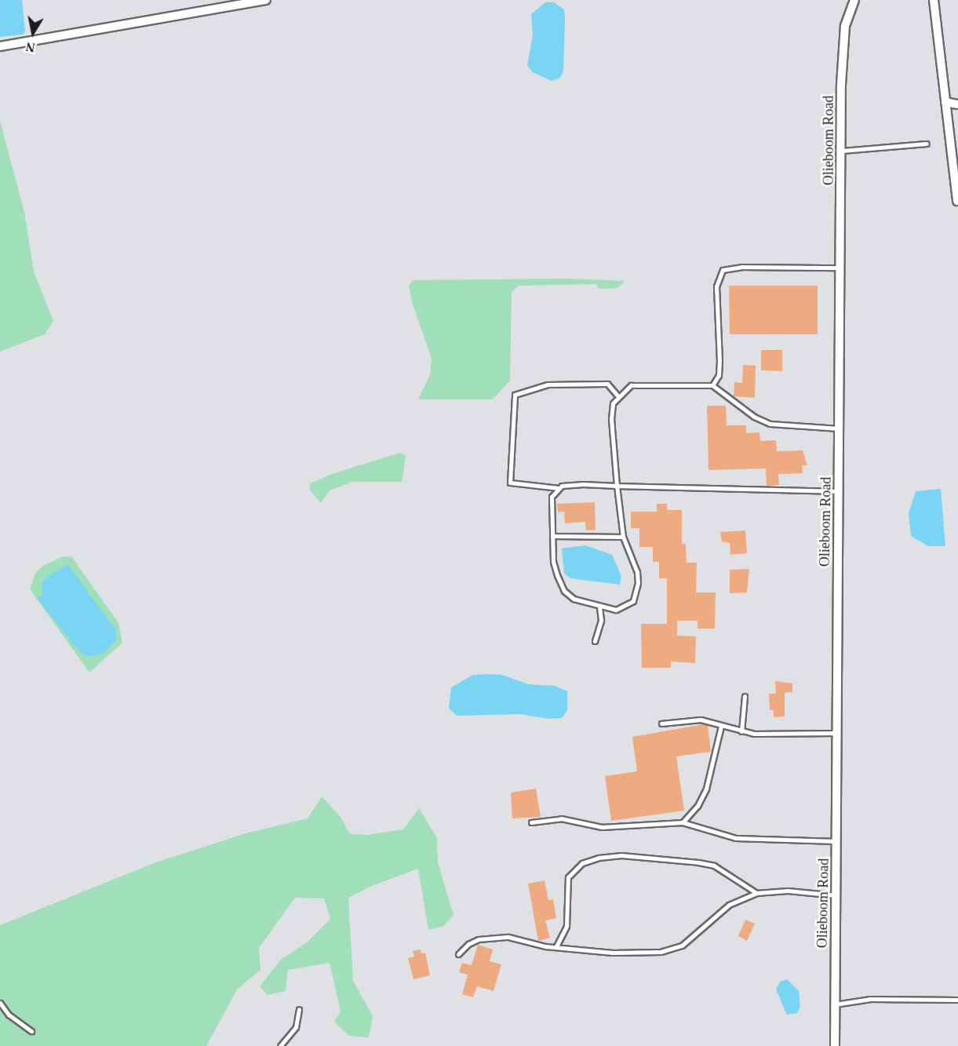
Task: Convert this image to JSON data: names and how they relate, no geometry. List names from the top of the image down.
{
  "streets": {
    "street": ["Olieboom Road"]
  },
  "north": "bottom"
}
